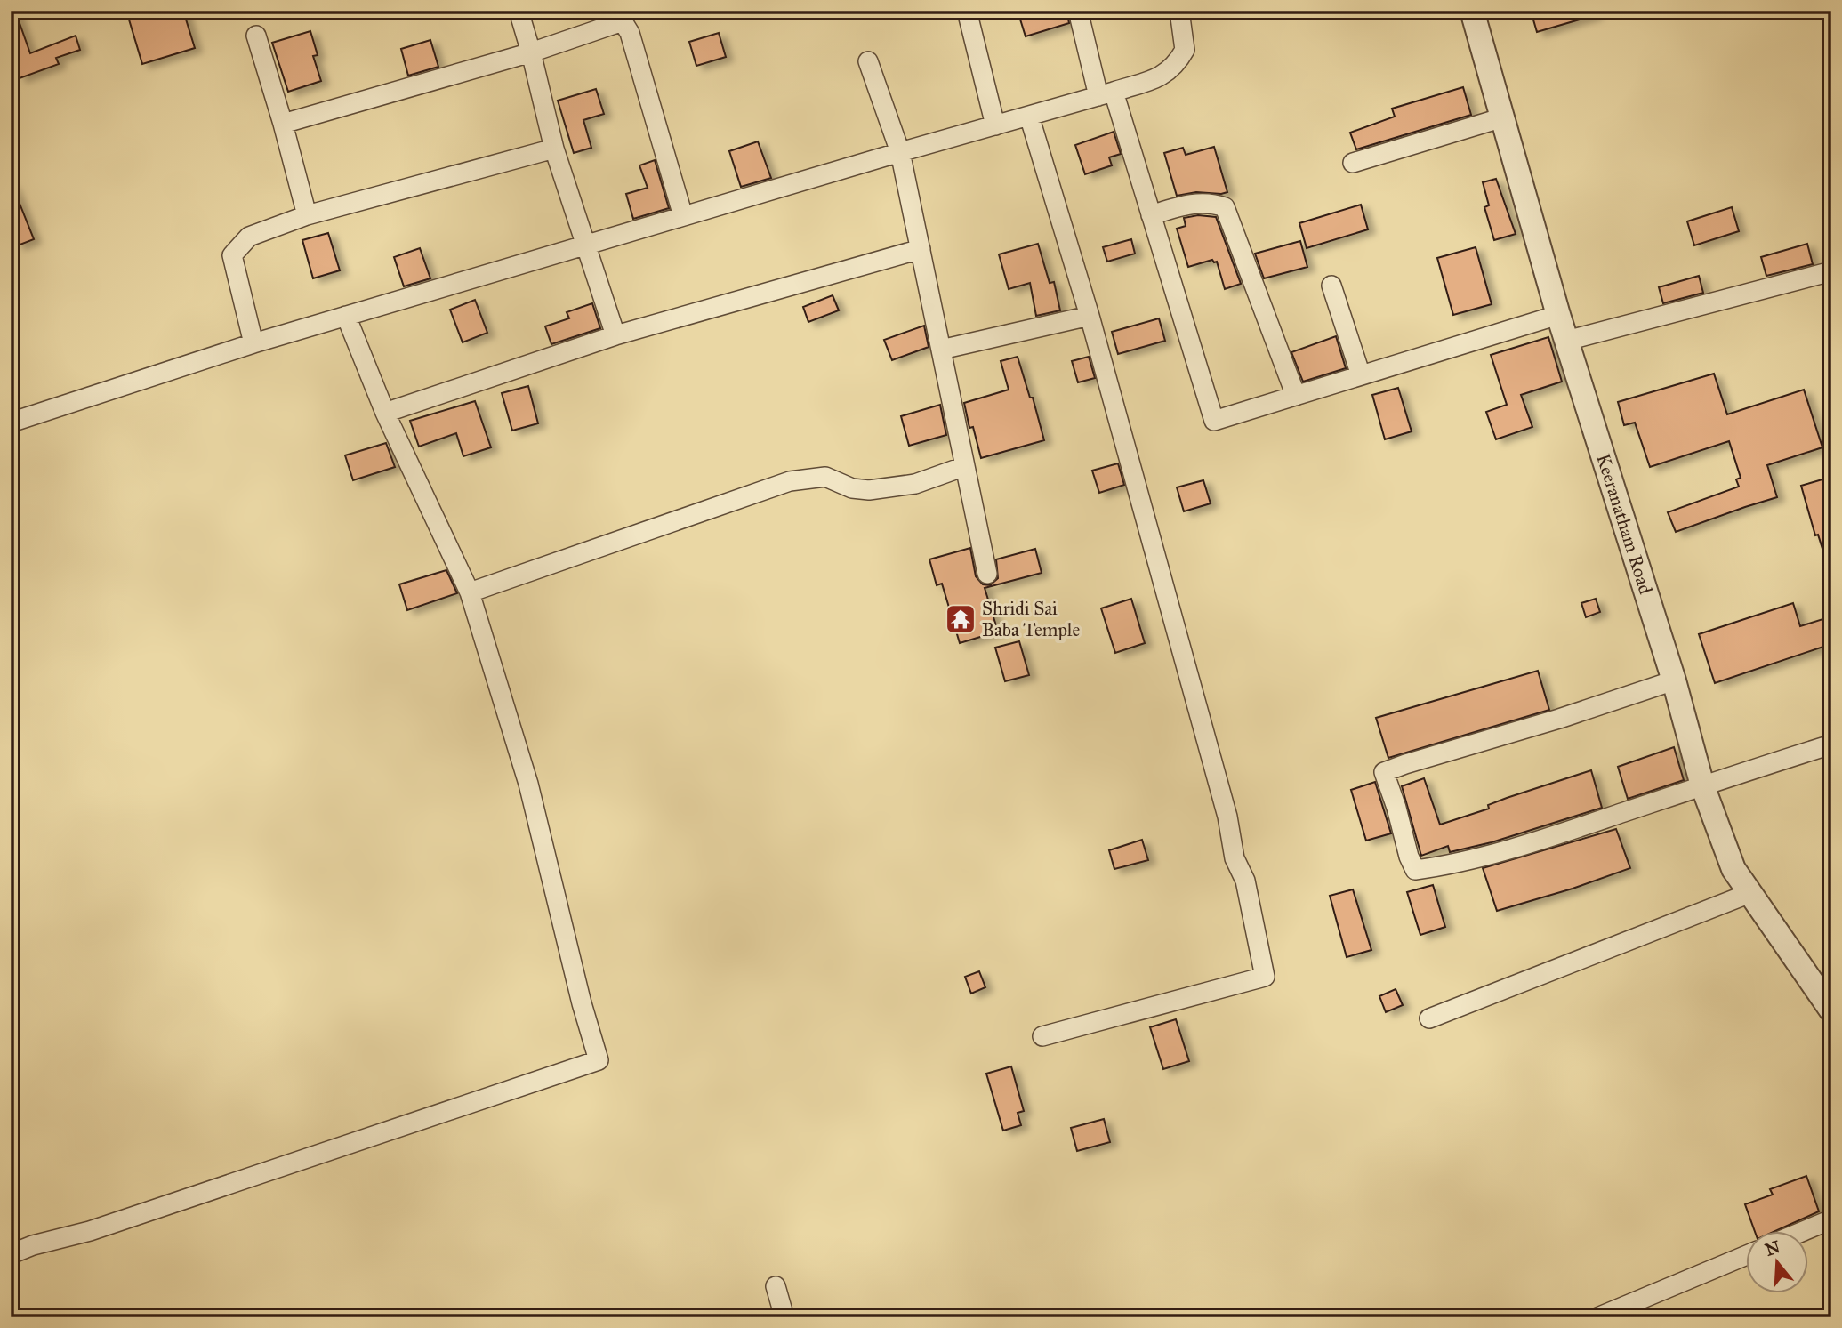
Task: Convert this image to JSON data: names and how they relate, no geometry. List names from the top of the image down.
{
  "streets": {
    "street": ["Keeranatham Road"]
  },
  "places": {
    "temple": ["Shridi Sai Baba Temple"]
  },
  "north": "top"
}
